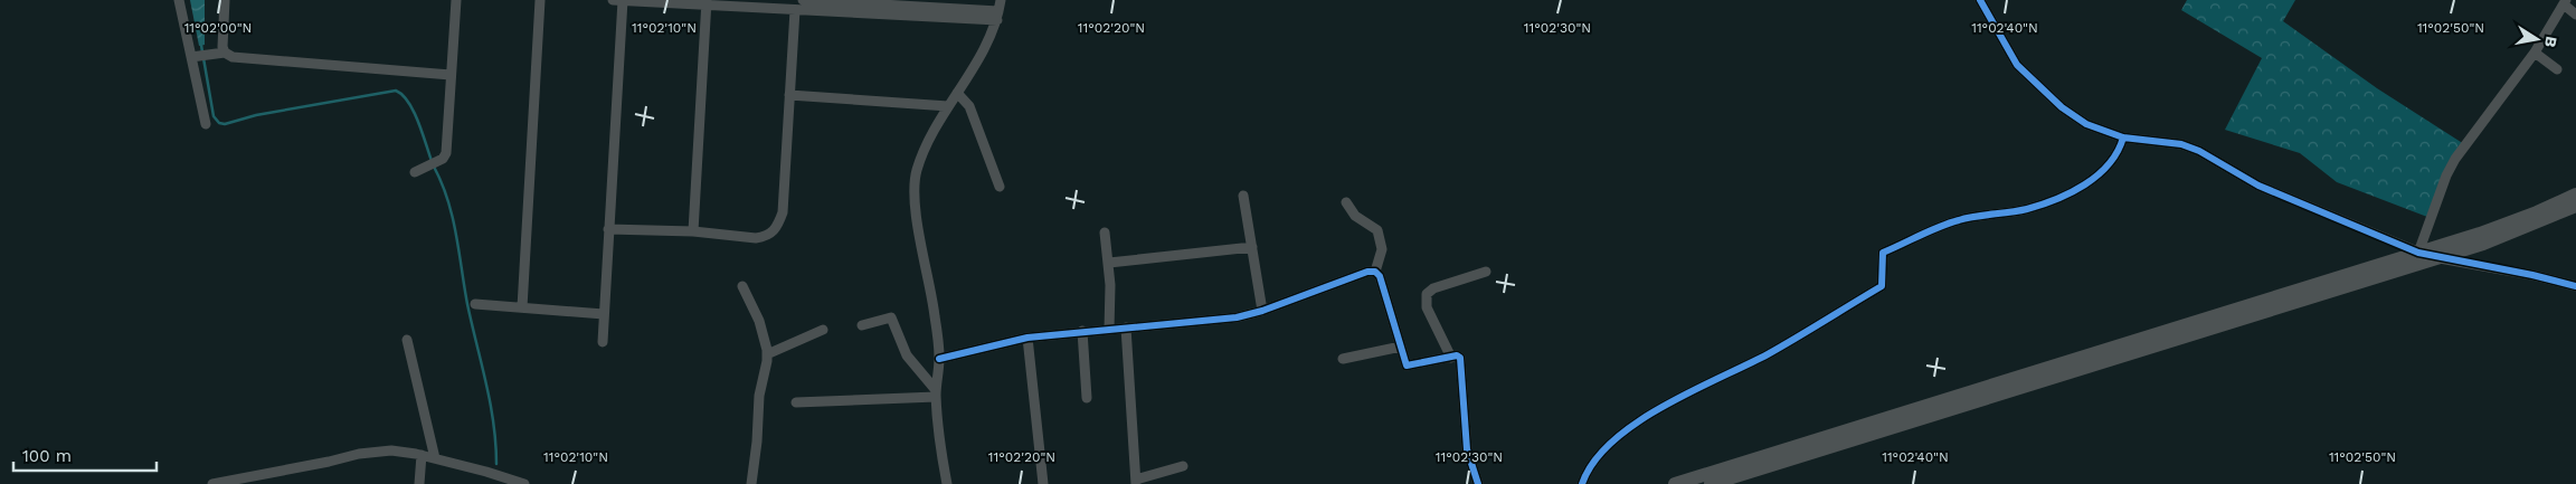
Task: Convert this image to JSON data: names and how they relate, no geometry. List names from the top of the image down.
{
  "scale_bar": "100 m",
  "north": "right",
  "coordinates": [
    "11°02'30\"N",
    "11°02'40\"N",
    "11°02'00\"N",
    "11°02'10\"N",
    "11°02'20\"N",
    "11°02'50\"N"
  ]
}
